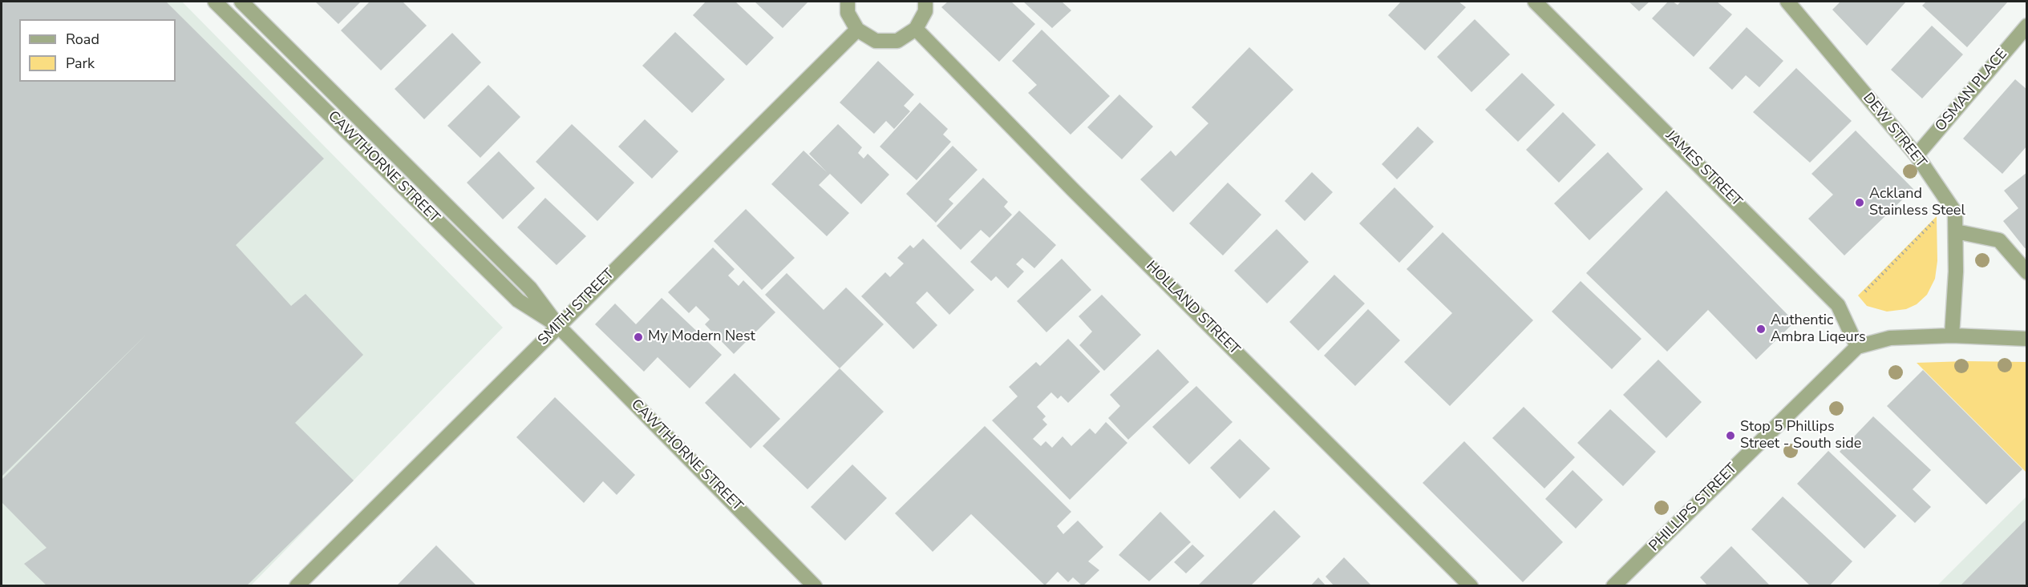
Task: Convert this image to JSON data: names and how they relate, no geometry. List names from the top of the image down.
{
  "streets": {
    "street": [
      "OSMAN PLACE",
      "DEW STREET",
      "CAWTHORNE STREET",
      "JAMES STREET",
      "SMITH STREET",
      "HOLLAND STREET",
      "PHILLIPS STREET"
    ]
  },
  "crossings": [
    ["OSMAN PLACE", "DEW STREET"],
    ["DEW STREET", "PHILLIPS STREET"],
    ["CAWTHORNE STREET", "SMITH STREET"],
    ["JAMES STREET", "PHILLIPS STREET"]
  ],
  "places": [
    "Ackland Stainless Steel",
    "Authentic Ambra Liqeurs",
    "My Modern Nest",
    "Stop 5 Phillips Street - South side"
  ],
  "legend": ["Road", "Park"]
}
